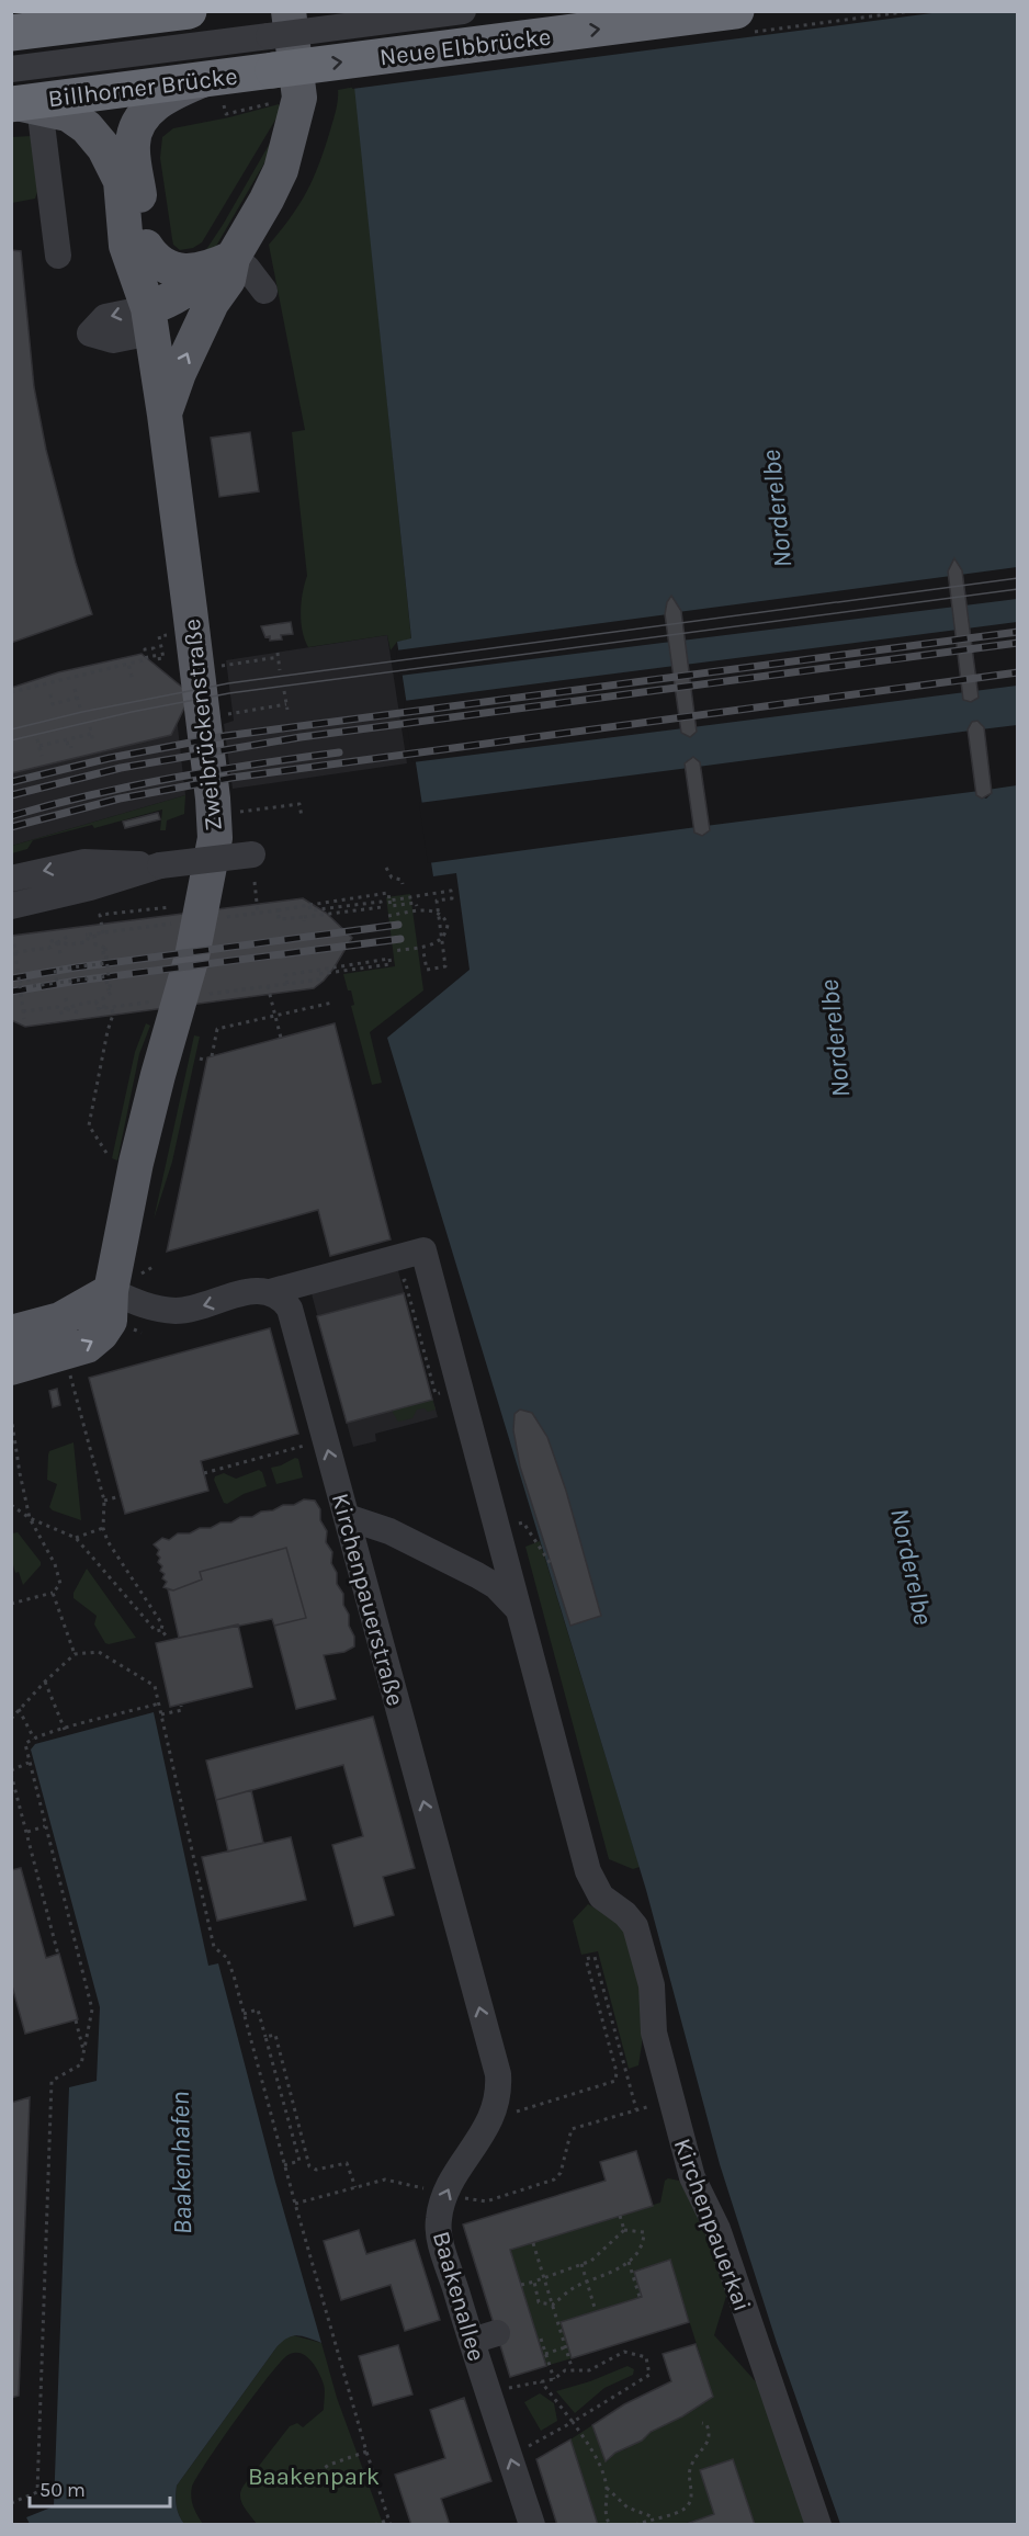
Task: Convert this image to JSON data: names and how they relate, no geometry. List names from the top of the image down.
{
  "streets": {
    "highway": ["Neue Elbbrücke", "Billhorner Brücke"],
    "main road": ["Zweibrückenstraße"],
    "street": ["Kirchenpauerstraße", "Kirchenpauerkai", "Baakenallee"]
  },
  "crossings": [
    ["Neue Elbbrücke", "Billhorner Brücke"],
    ["Kirchenpauerstraße", "Baakenallee"]
  ],
  "one_way": ["Neue Elbbrücke", "Kirchenpauerstraße", "Baakenallee"],
  "water": ["Norderelbe", "Baakenhafen"],
  "parks": ["Baakenpark"],
  "scale_bar": "50 m"
}
